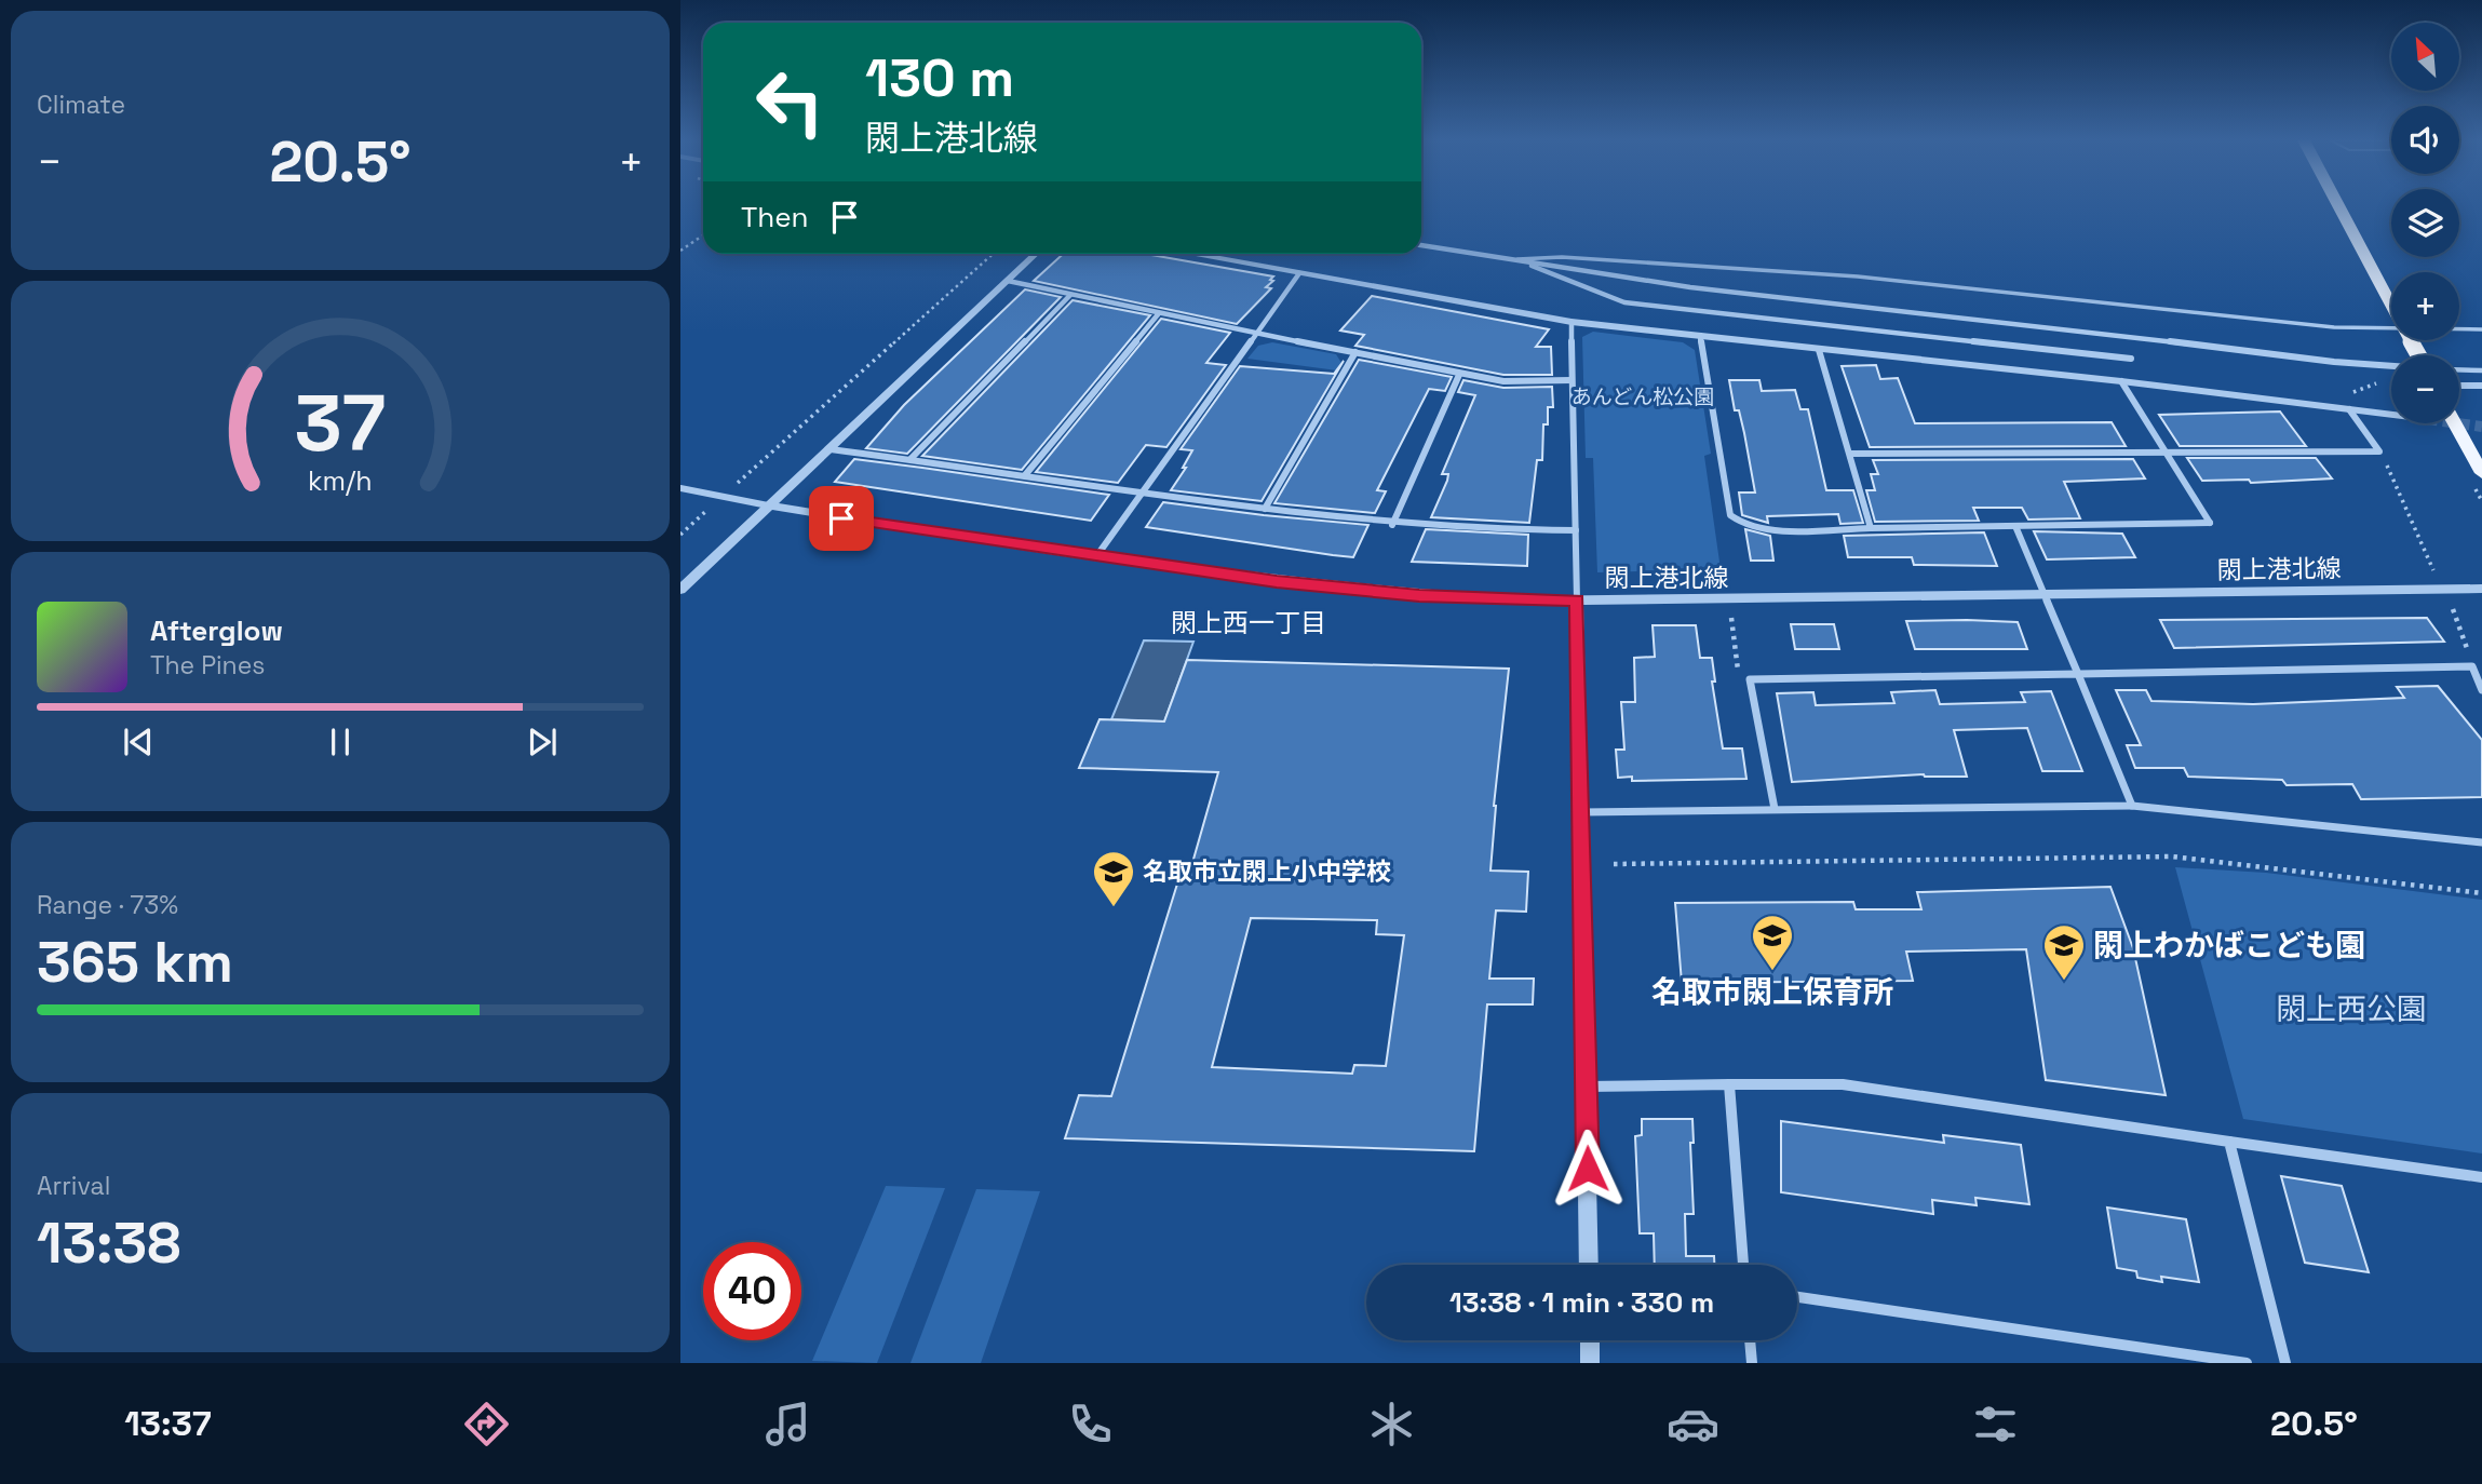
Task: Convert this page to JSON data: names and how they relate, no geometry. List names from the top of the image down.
{
  "streets": {
    "street": ["閖上港北線"]
  },
  "districts": ["閖上西一丁目"],
  "parks": ["あんどん松公園", "閖上西公園"],
  "places": {
    "school or university": ["名取市立閖上小中学校", "名取市閖上保育所", "閖上わかばこども園"]
  },
  "north": "top left",
  "page": {
    "tile": [
      "Climate",
      ["Range · 73%", "365 km"],
      ["Arrival", "13:38"]
    ],
    "map_buttons": ["+", "−"],
    "turn": ["130 m", "閖上港北線"],
    "heat": ["−", "20.5°", "+"],
    "then": "Then",
    "song": ["Afterglow", "The Pines"],
    "limit": "40",
    "trip": "13:38 · 1 min · 330 m",
    "tabs": ["13:37", "20.5°"],
    "gauge": ["37", "km/h"]
  }
}
